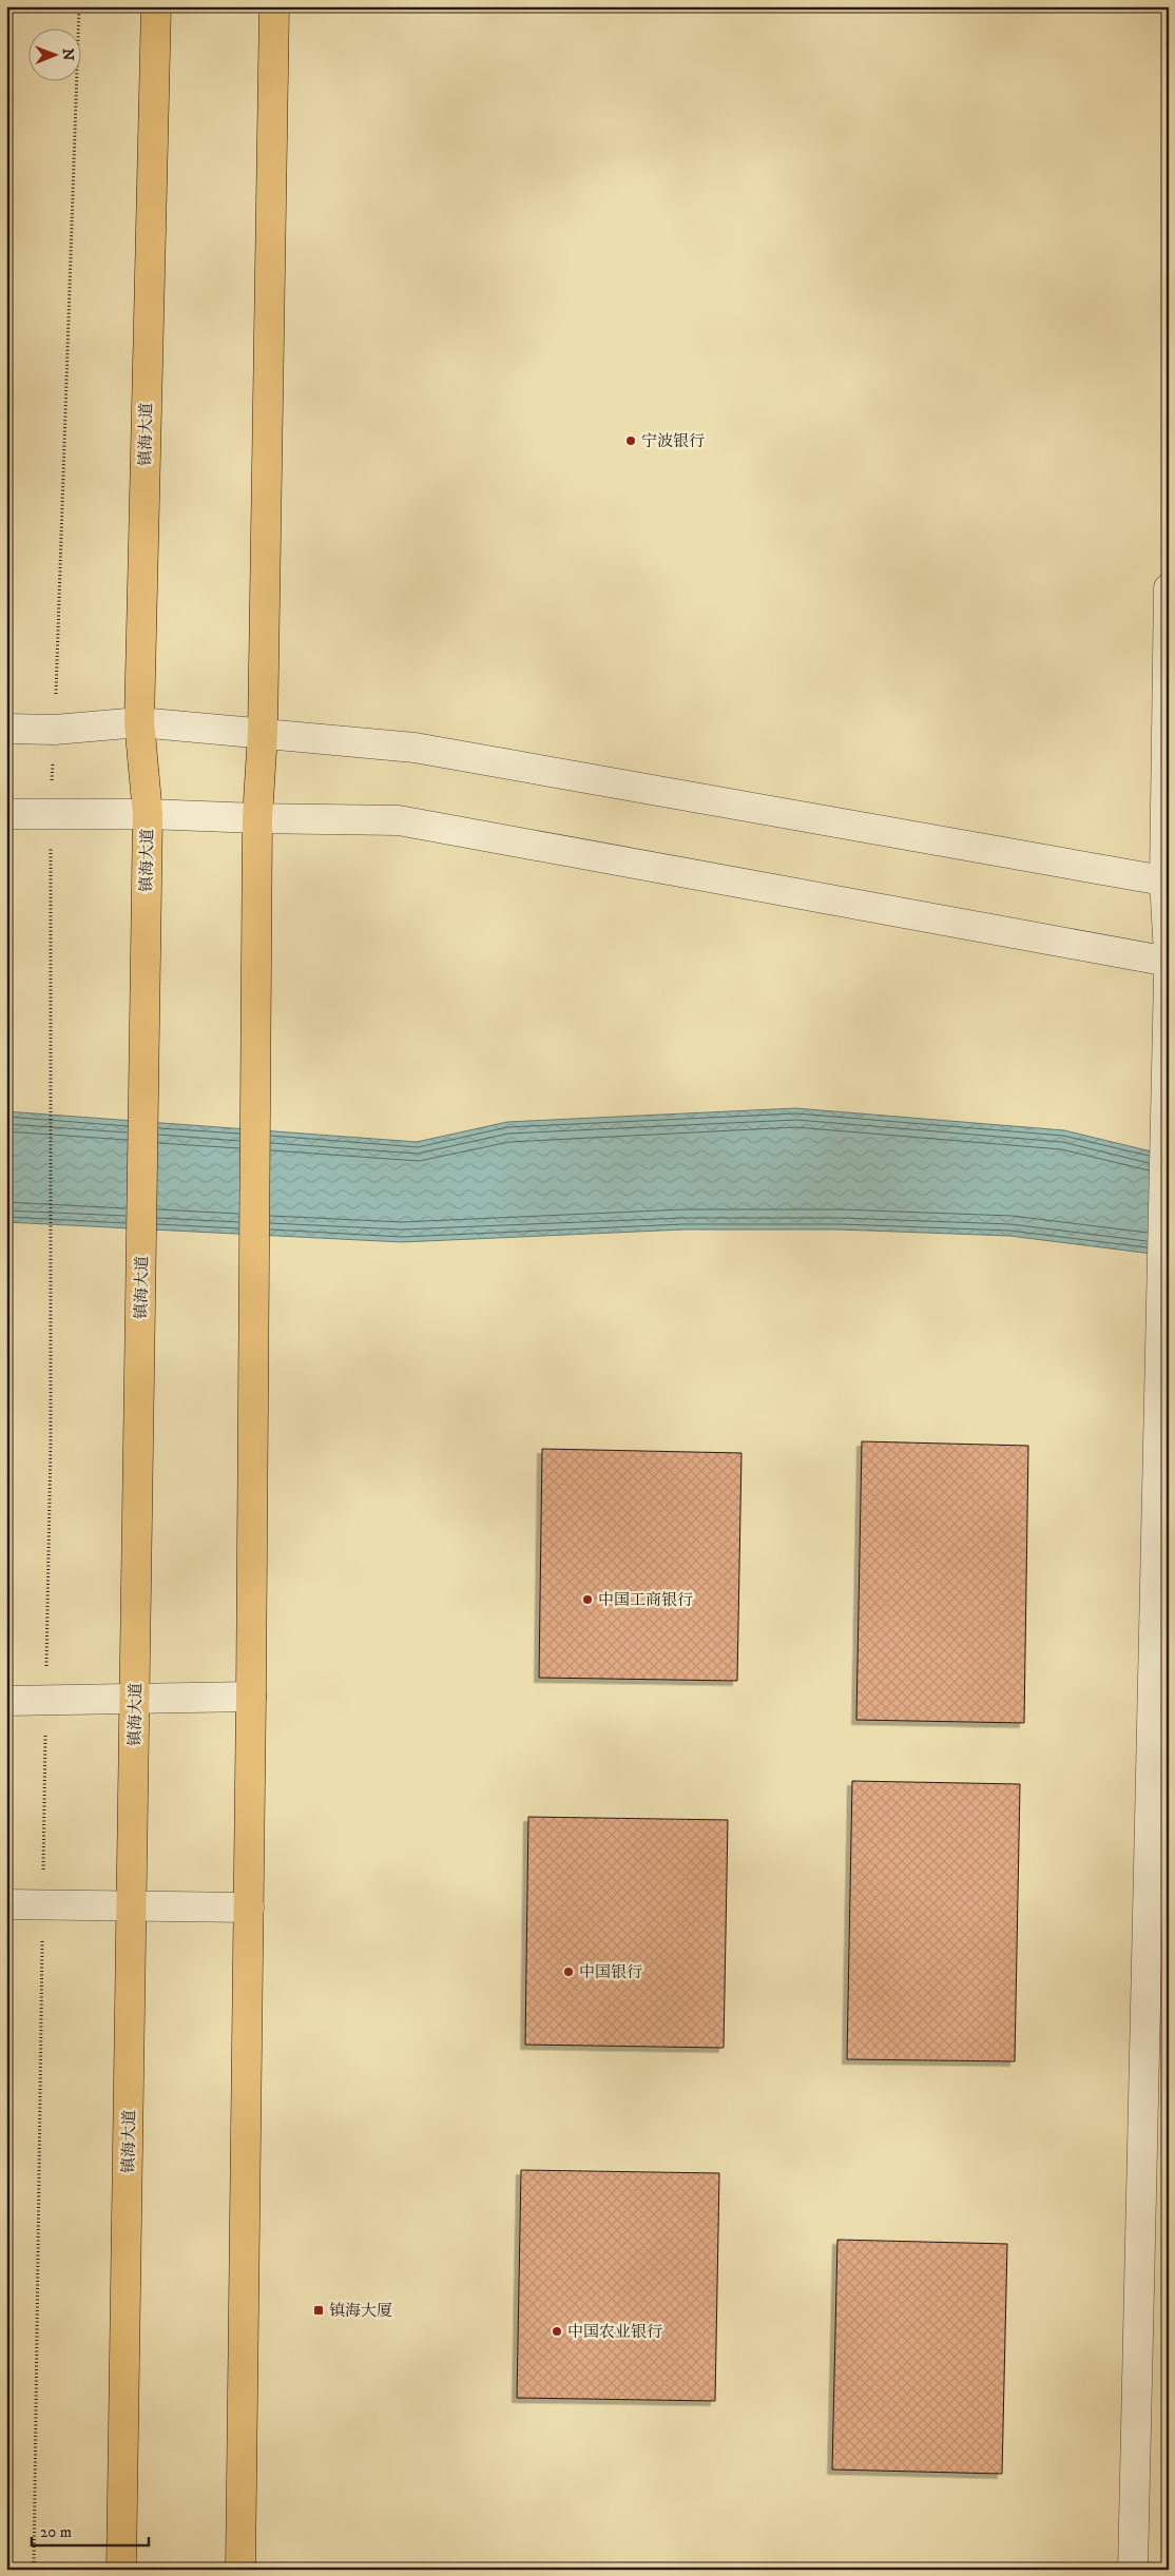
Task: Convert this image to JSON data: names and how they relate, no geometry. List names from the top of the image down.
{
  "streets": {
    "main road": ["镇海大道"]
  },
  "places": {
    "other": [
      "宁波银行",
      "中国工商银行",
      "中国银行",
      "中国农业银行"
    ],
    "transit": ["镇海大厦"]
  },
  "scale_bar": "20 m",
  "north": "right"
}
